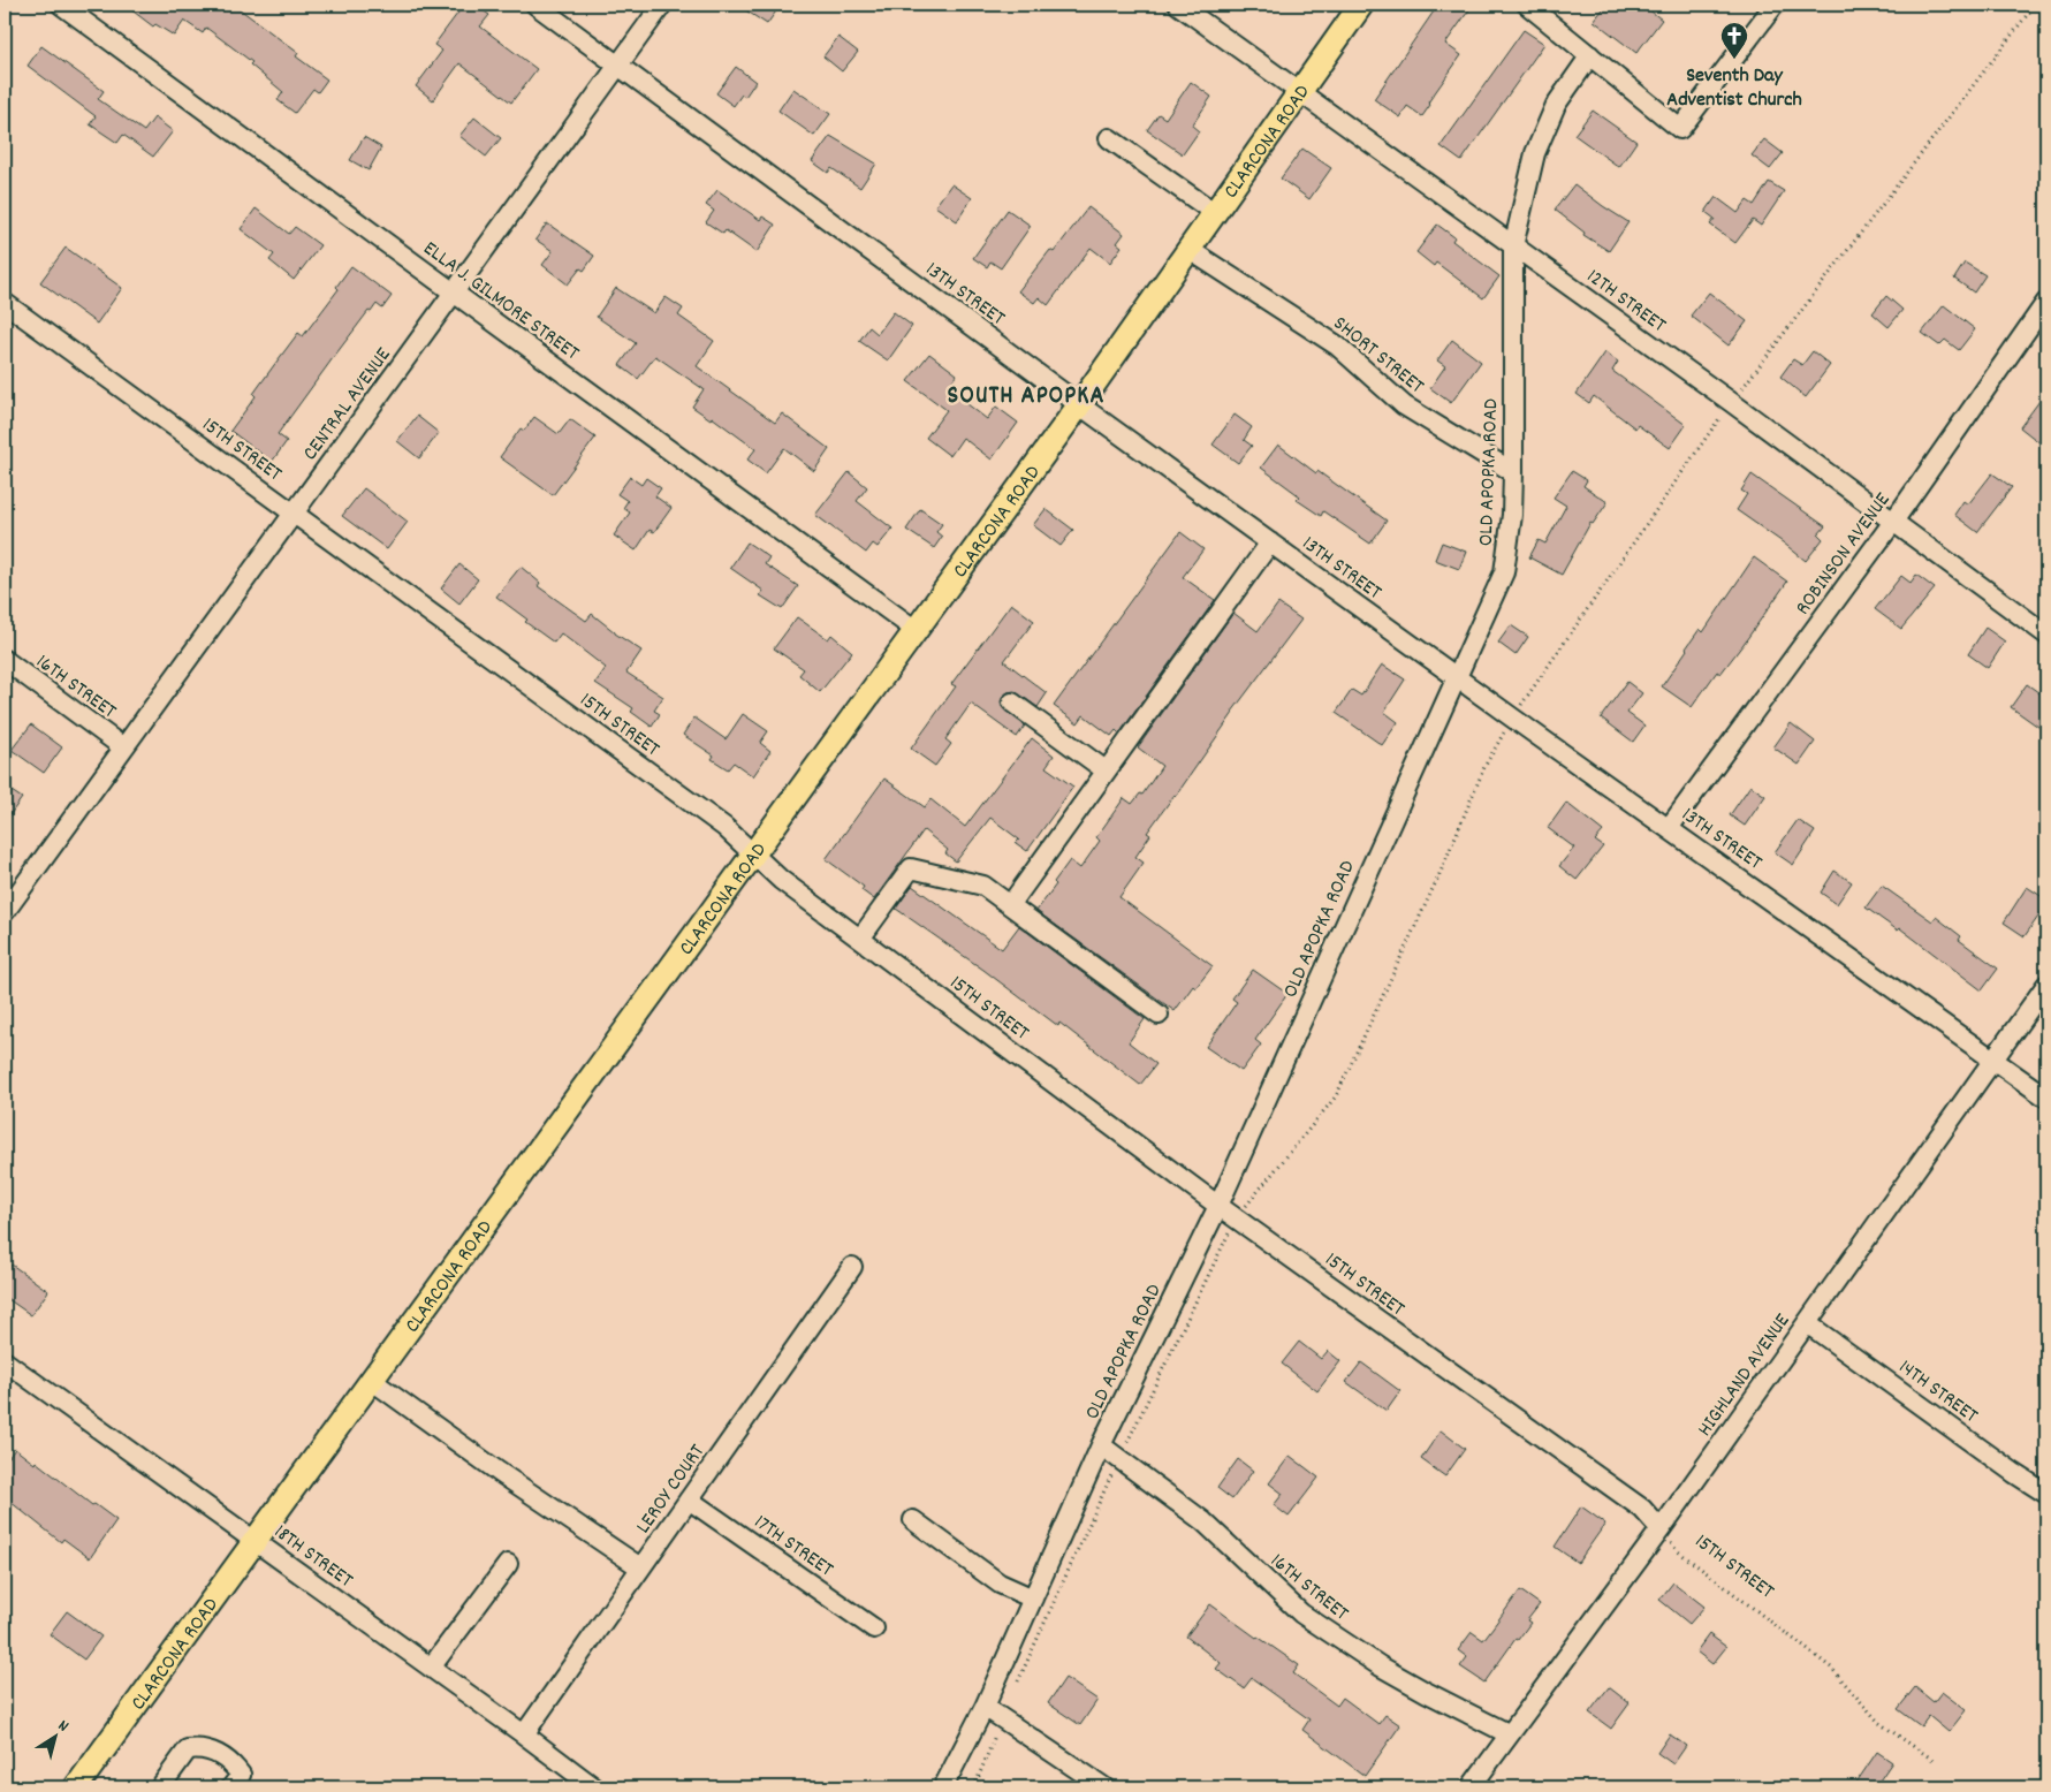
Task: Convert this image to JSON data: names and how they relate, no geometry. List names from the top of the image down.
{
  "streets": {
    "main road": ["CLARCONA ROAD"],
    "street": [
      "13TH STREET",
      "ELLA J. GILMORE STREET",
      "12TH STREET",
      "SHORT STREET",
      "CENTRAL AVENUE",
      "15TH STREET",
      "OLD APOPKA ROAD",
      "ROBINSON AVENUE",
      "16TH STREET",
      "HIGHLAND AVENUE",
      "14TH STREET",
      "LEROY COURT",
      "17TH STREET",
      "18TH STREET"
    ]
  },
  "crossings": [
    ["CLARCONA ROAD", "13TH STREET"],
    ["CLARCONA ROAD", "ELLA J. GILMORE STREET"],
    ["CLARCONA ROAD", "12TH STREET"],
    ["CLARCONA ROAD", "SHORT STREET"],
    ["CLARCONA ROAD", "15TH STREET"],
    ["CLARCONA ROAD", "18TH STREET"],
    ["13TH STREET", "CENTRAL AVENUE"],
    ["13TH STREET", "OLD APOPKA ROAD"],
    ["13TH STREET", "ROBINSON AVENUE"],
    ["13TH STREET", "HIGHLAND AVENUE"],
    ["ELLA J. GILMORE STREET", "CENTRAL AVENUE"],
    ["12TH STREET", "OLD APOPKA ROAD"],
    ["12TH STREET", "ROBINSON AVENUE"],
    ["SHORT STREET", "OLD APOPKA ROAD"],
    ["CENTRAL AVENUE", "15TH STREET"],
    ["CENTRAL AVENUE", "16TH STREET"],
    ["15TH STREET", "OLD APOPKA ROAD"],
    ["15TH STREET", "HIGHLAND AVENUE"],
    ["OLD APOPKA ROAD", "16TH STREET"],
    ["16TH STREET", "HIGHLAND AVENUE"],
    ["HIGHLAND AVENUE", "14TH STREET"],
    ["LEROY COURT", "17TH STREET"],
    ["LEROY COURT", "18TH STREET"]
  ],
  "districts": ["SOUTH APOPKA"],
  "places": {
    "church": ["Seventh Day Adventist Church"]
  },
  "north": "top right"
}
